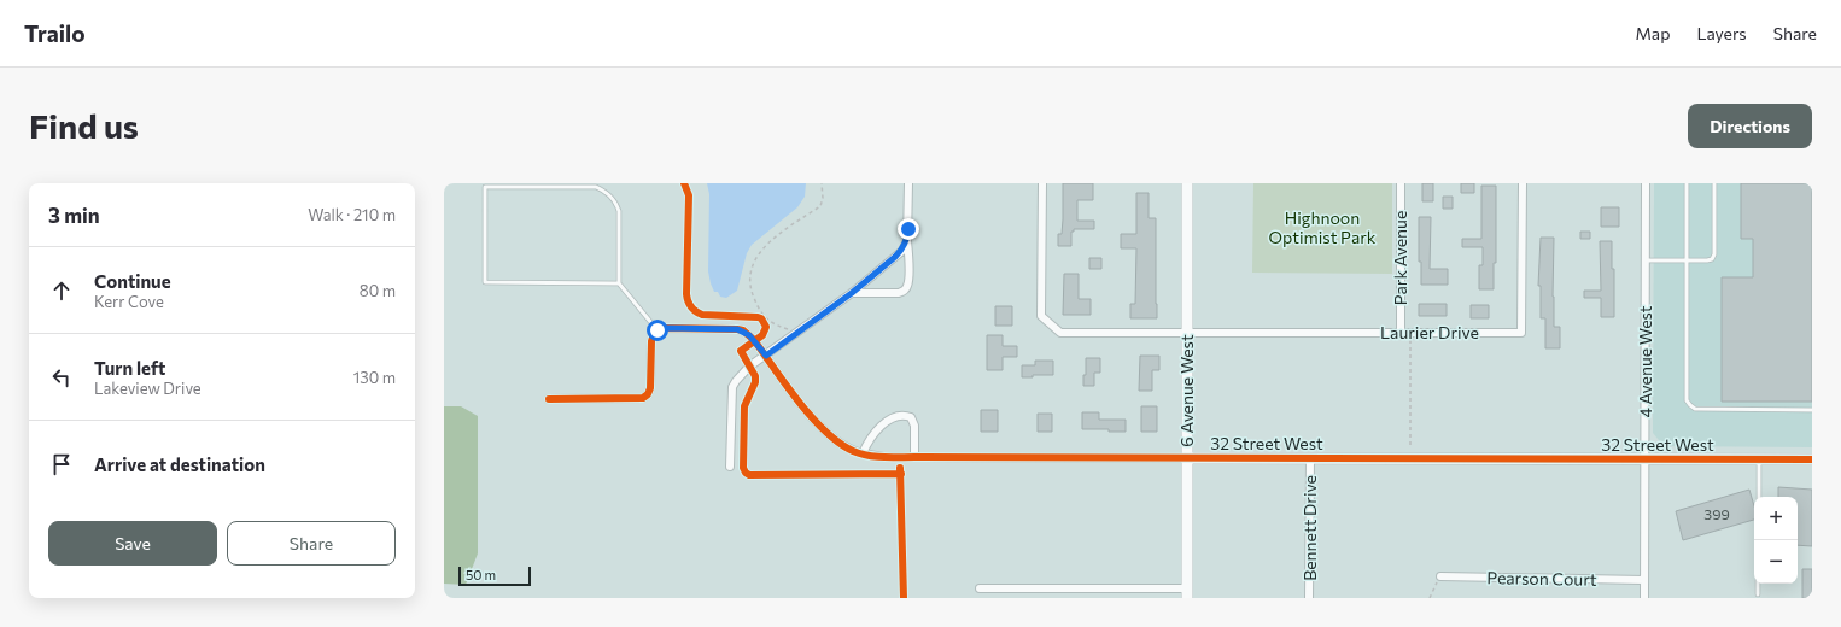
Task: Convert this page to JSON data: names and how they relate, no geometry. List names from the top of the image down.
{
  "streets": {
    "street": [
      "Park Avenue",
      "Laurier Drive",
      "4 Avenue West",
      "6 Avenue West",
      "32 Street West",
      "Bennett Drive",
      "Pearson Court"
    ]
  },
  "crossings": [
    ["Park Avenue", "Laurier Drive"],
    ["Laurier Drive", "6 Avenue West"],
    ["4 Avenue West", "32 Street West"],
    ["4 Avenue West", "Pearson Court"],
    ["6 Avenue West", "32 Street West"],
    ["32 Street West", "Bennett Drive"]
  ],
  "parks": ["Highnoon Optimist Park"],
  "house_numbers": ["399"],
  "scale_bar": "50 m",
  "page": {
    "header": "Trailo",
    "nav": ["Map", "Layers", "Share"],
    "buttons": [
      "Directions",
      ["Save", "Share"]
    ],
    "title": "Find us",
    "heading": ["3 min", "Walk · 210 m"],
    "list": [
      ["Continue", "Kerr Cove", "80 m"],
      ["Turn left", "Lakeview Drive", "130 m"],
      "Arrive at destination"
    ],
    "map_buttons": ["+", "−"],
    "scale": "50 m"
  }
}
